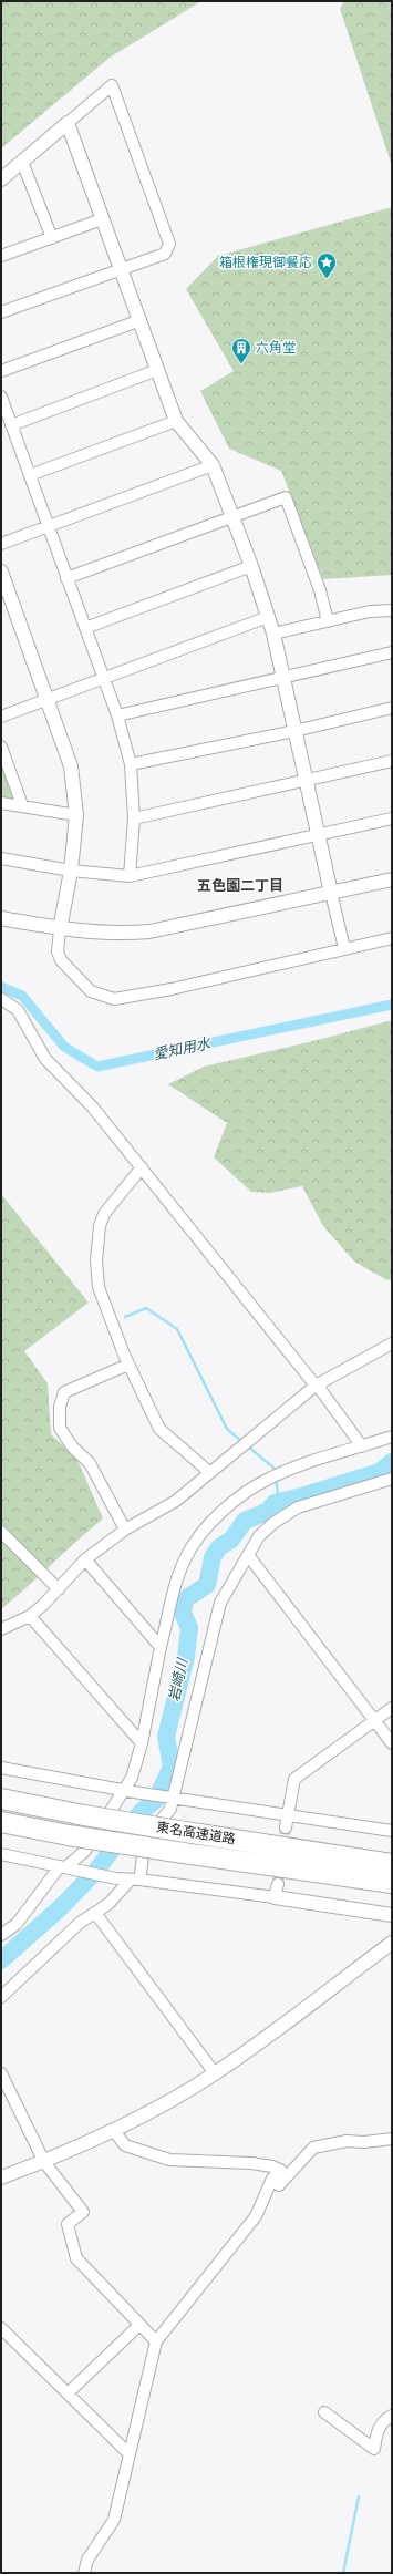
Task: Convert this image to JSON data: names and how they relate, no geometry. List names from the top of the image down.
{
  "streets": {
    "highway": ["東名高速道路"]
  },
  "districts": ["五色園二丁目"],
  "water": ["愛知用水", "岩崎川"],
  "places": {
    "place": ["箱根権現御餐応"],
    "building": ["六角堂"]
  }
}
